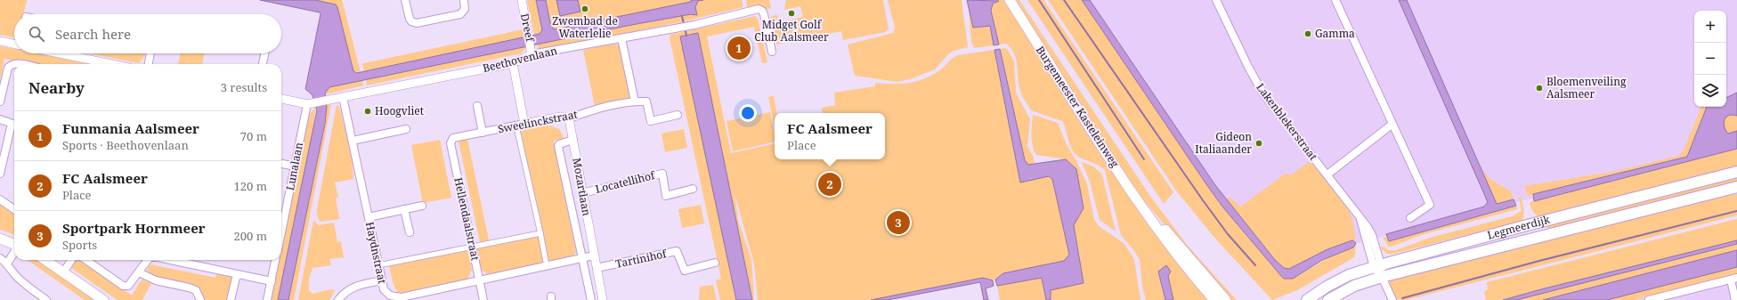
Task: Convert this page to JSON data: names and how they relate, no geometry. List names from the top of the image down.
{
  "streets": {
    "main road": ["Burgemeester Kasteleinweg", "Legmeerdijk"],
    "street": [
      "Dreef",
      "Beethovenlaan",
      "Sweelinckstraat",
      "Lakenblekerstraat",
      "Lunalaan",
      "Locatellihof",
      "Mozartlaan",
      "Hellendaalstraat",
      "Haydnstraat",
      "Tartinihof"
    ]
  },
  "crossings": [
    ["Dreef", "Beethovenlaan"],
    ["Beethovenlaan", "Lunalaan"],
    ["Beethovenlaan", "Haydnstraat"],
    ["Sweelinckstraat", "Mozartlaan"],
    ["Sweelinckstraat", "Hellendaalstraat"],
    ["Lakenblekerstraat", "Legmeerdijk"],
    ["Locatellihof", "Mozartlaan"],
    ["Mozartlaan", "Tartinihof"],
    ["Hellendaalstraat", "Haydnstraat"]
  ],
  "places": [
    "Zwembad de Waterlelie",
    "Midget Golf Club Aalsmeer",
    "Gamma",
    "Bloemenveiling Aalsmeer",
    "Hoogvliet",
    "Gideon Italiaander"
  ],
  "page": {
    "map_buttons": ["+", "−"],
    "search": "Search here",
    "pins": ["1", "2", "3"],
    "heading": ["Nearby", "3 results"],
    "list": [
      {
        "mark": "1",
        "name": "Funmania Aalsmeer",
        "note": "Sports · Beethovenlaan",
        "value": "70 m"
      },
      {
        "mark": "2",
        "name": "FC Aalsmeer",
        "note": "Place",
        "value": "120 m"
      },
      {
        "mark": "3",
        "name": "Sportpark Hornmeer",
        "note": "Sports",
        "value": "200 m"
      }
    ],
    "popup": ["FC Aalsmeer", "Place"]
  }
}
